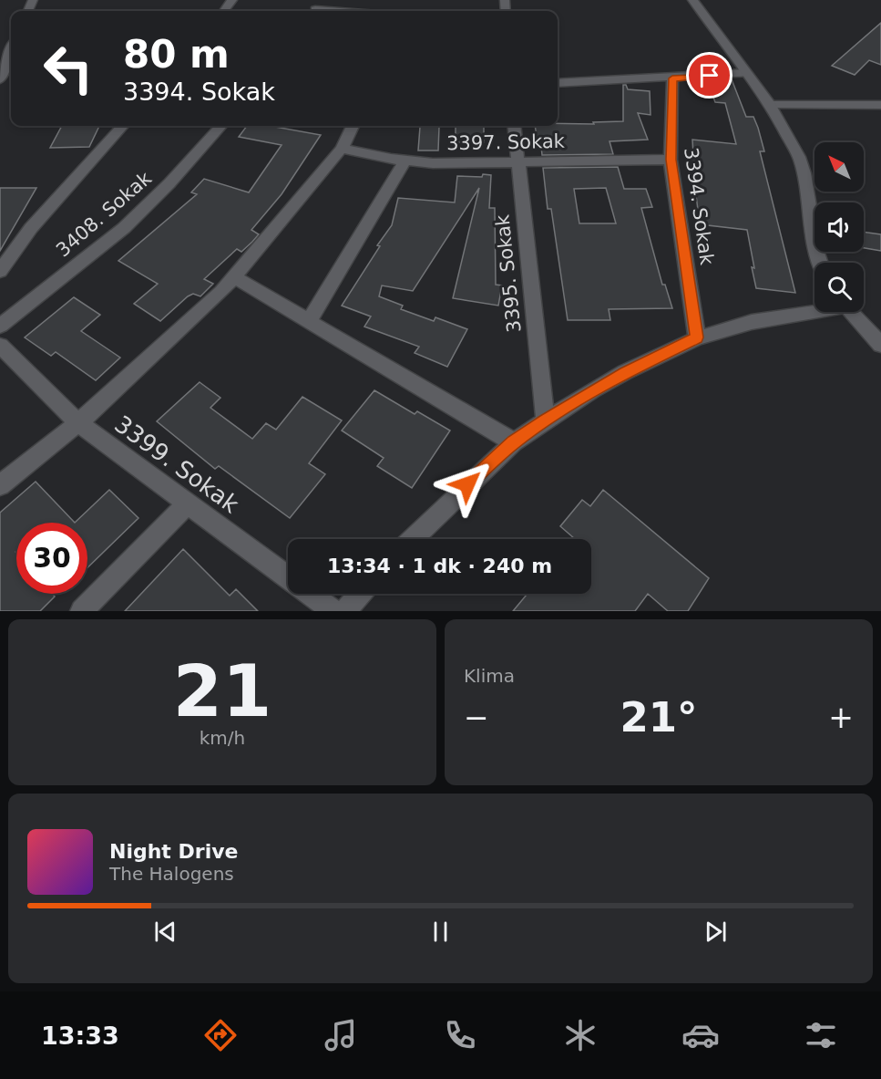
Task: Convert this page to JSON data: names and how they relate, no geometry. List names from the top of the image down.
{
  "streets": {
    "street": [
      "3397. Sokak",
      "3394. Sokak",
      "3408. Sokak",
      "3395. Sokak",
      "3399. Sokak"
    ]
  },
  "crossings": [
    ["3397. Sokak", "3394. Sokak"],
    ["3397. Sokak", "3395. Sokak"]
  ],
  "north": "top left",
  "page": {
    "turn": ["80 m", "3394. Sokak"],
    "limit": "30",
    "trip": "13:34 · 1 dk · 240 m",
    "tile": [
      ["21", "km/h"],
      "Klima"
    ],
    "heat": ["−", "21°", "+"],
    "song": ["Night Drive", "The Halogens"],
    "tabs": "13:33"
  }
}
